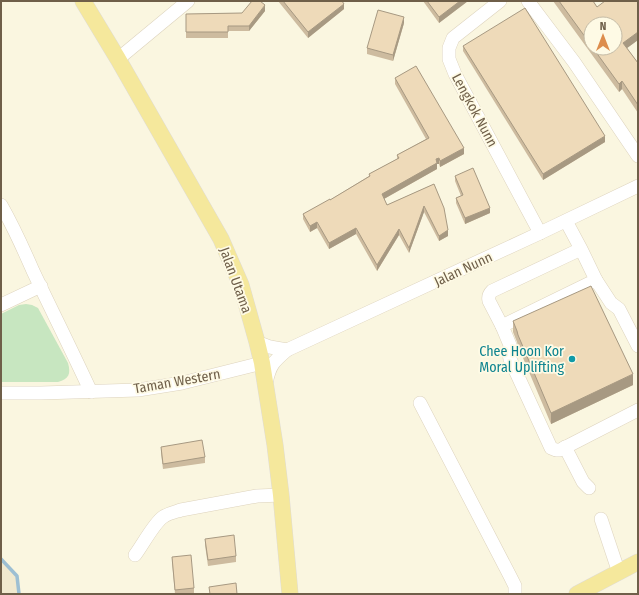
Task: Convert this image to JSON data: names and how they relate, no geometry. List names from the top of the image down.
{
  "streets": {
    "main road": ["Jalan Utama"],
    "street": ["Lengkok Nunn", "Jalan Nunn", "Taman Western"]
  },
  "crossings": [
    ["Lengkok Nunn", "Jalan Nunn"],
    ["Jalan Nunn", "Jalan Utama"],
    ["Jalan Utama", "Taman Western"]
  ],
  "places": ["Chee Hoon Kor Moral Uplifting"],
  "north": "top"
}
